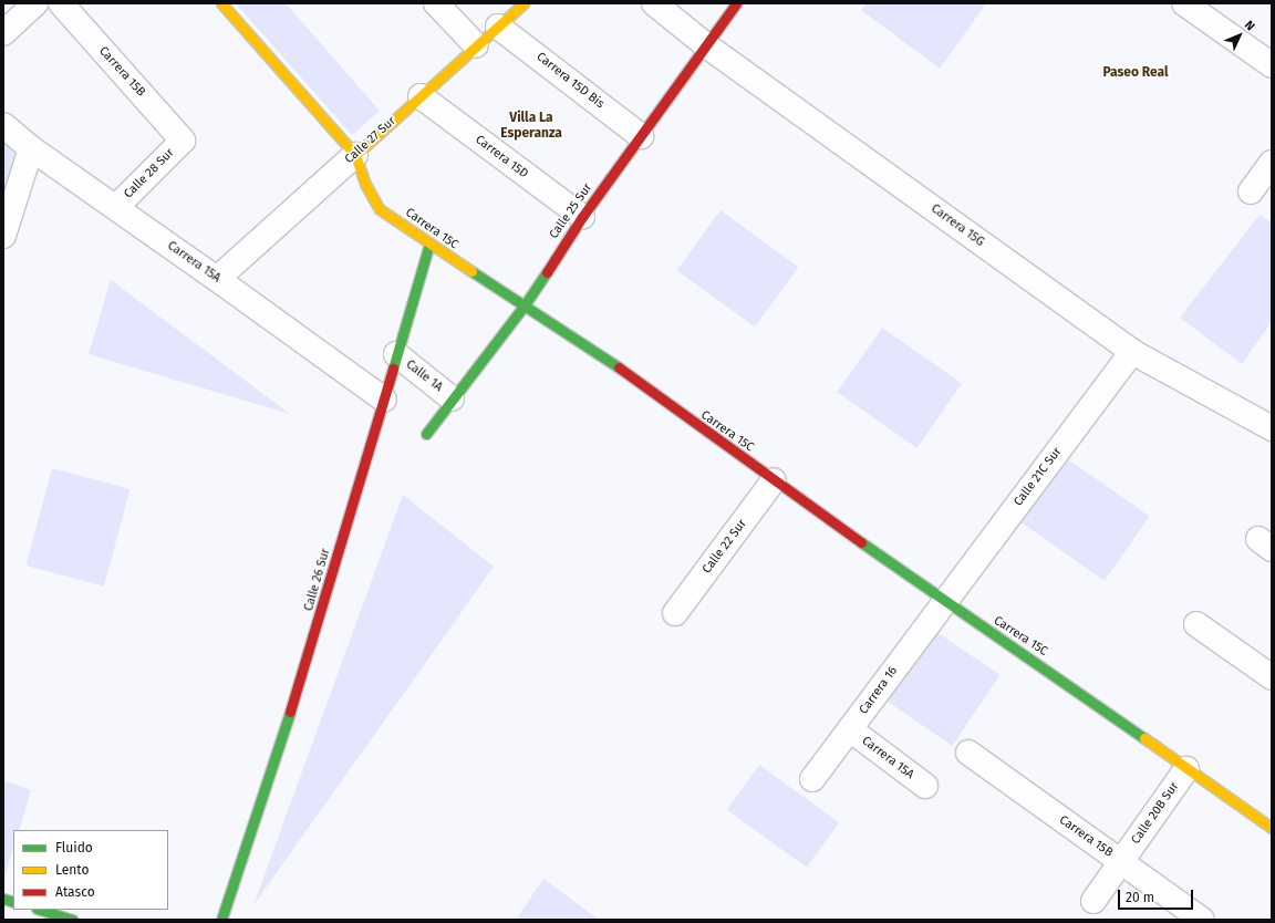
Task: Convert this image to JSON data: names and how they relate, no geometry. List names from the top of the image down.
{
  "streets": {
    "street": [
      "Carrera 15B",
      "Carrera 15D Bis",
      "Calle 27 Sur",
      "Carrera 15D",
      "Calle 28 Sur",
      "Calle 25 Sur",
      "Carrera 15G",
      "Carrera 15C",
      "Carrera 15A",
      "Calle 1A",
      "Calle 21C Sur",
      "Calle 22 Sur",
      "Calle 26 Sur",
      "Carrera 16",
      "Calle 20B Sur"
    ]
  },
  "crossings": [
    ["Carrera 15B", "Calle 28 Sur"],
    ["Carrera 15B", "Calle 20B Sur"],
    ["Carrera 15D Bis", "Calle 27 Sur"],
    ["Carrera 15D Bis", "Calle 25 Sur"],
    ["Calle 27 Sur", "Carrera 15D"],
    ["Calle 27 Sur", "Carrera 15C"],
    ["Calle 27 Sur", "Carrera 15A"],
    ["Carrera 15D", "Calle 25 Sur"],
    ["Calle 28 Sur", "Carrera 15A"],
    ["Calle 25 Sur", "Carrera 15G"],
    ["Calle 25 Sur", "Carrera 15C"],
    ["Calle 25 Sur", "Calle 1A"],
    ["Carrera 15G", "Calle 21C Sur"],
    ["Carrera 15C", "Calle 21C Sur"],
    ["Carrera 15C", "Calle 22 Sur"],
    ["Carrera 15C", "Calle 26 Sur"],
    ["Carrera 15C", "Carrera 16"],
    ["Carrera 15C", "Calle 20B Sur"],
    ["Carrera 15A", "Calle 26 Sur"],
    ["Carrera 15A", "Carrera 16"],
    ["Calle 1A", "Calle 26 Sur"],
    ["Calle 21C Sur", "Carrera 16"]
  ],
  "districts": ["Paseo Real", "Villa La Esperanza"],
  "legend": ["Fluido", "Lento", "Atasco"],
  "scale_bar": "20 m",
  "north": "top right"
}
